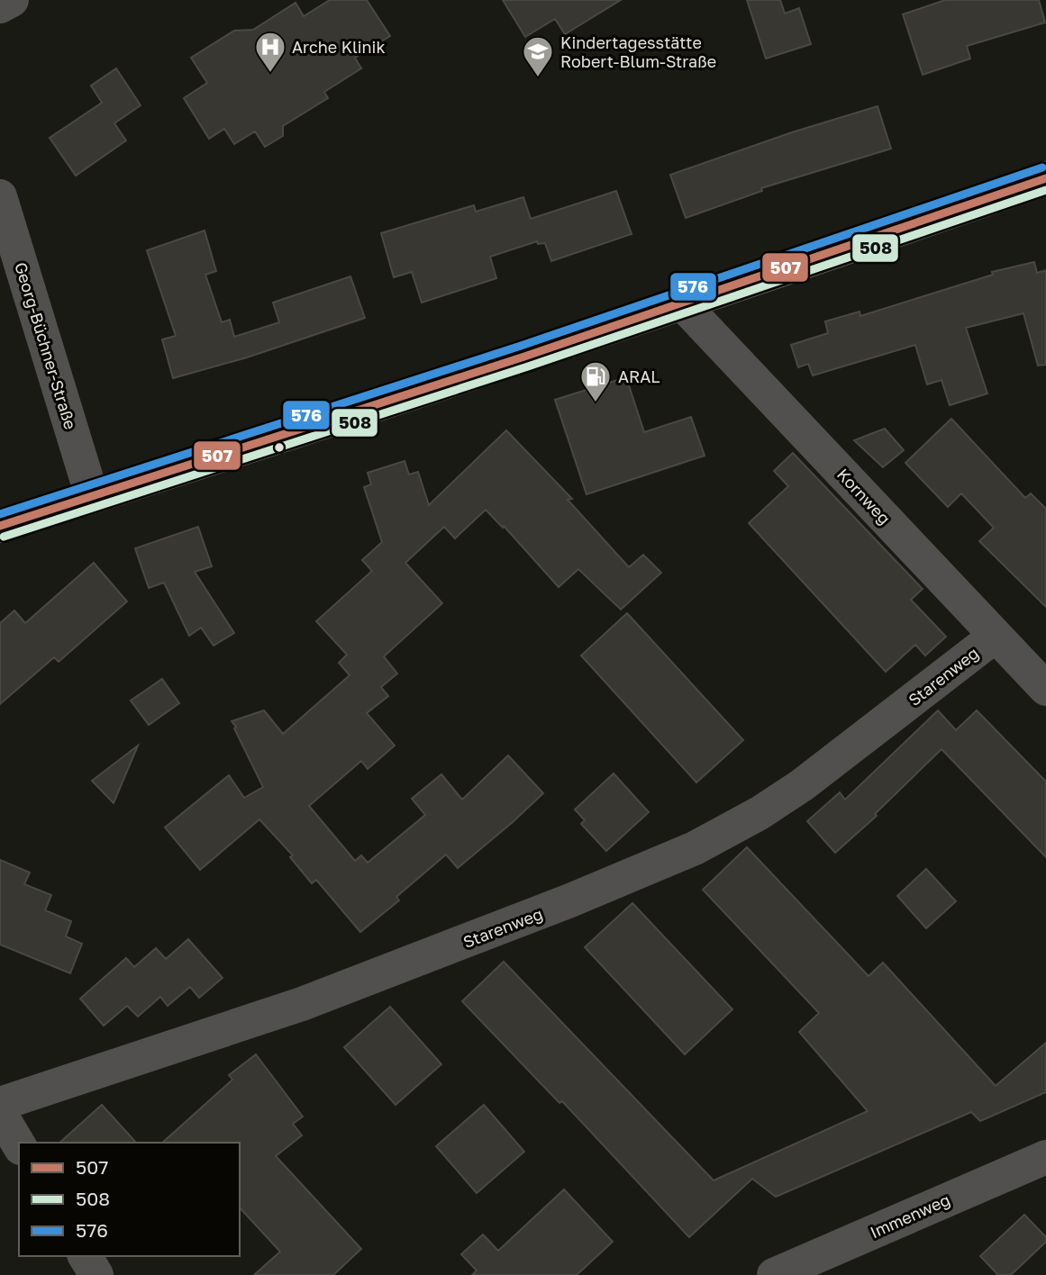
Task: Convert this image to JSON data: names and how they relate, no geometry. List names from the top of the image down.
{
  "streets": {
    "street": [
      "Georg-Büchner-Straße",
      "Kornweg",
      "Starenweg",
      "Immenweg"
    ]
  },
  "crossings": [
    ["Kornweg", "Starenweg"]
  ],
  "places": {
    "hospital": ["Arche Klinik"],
    "school or university": ["Kindertagesstätte Robert-Blum-Straße"],
    "fuel station": ["ARAL"]
  },
  "lines": ["transit line 576", "transit line 507", "transit line 508"],
  "legend": ["507", "508", "576"]
}
